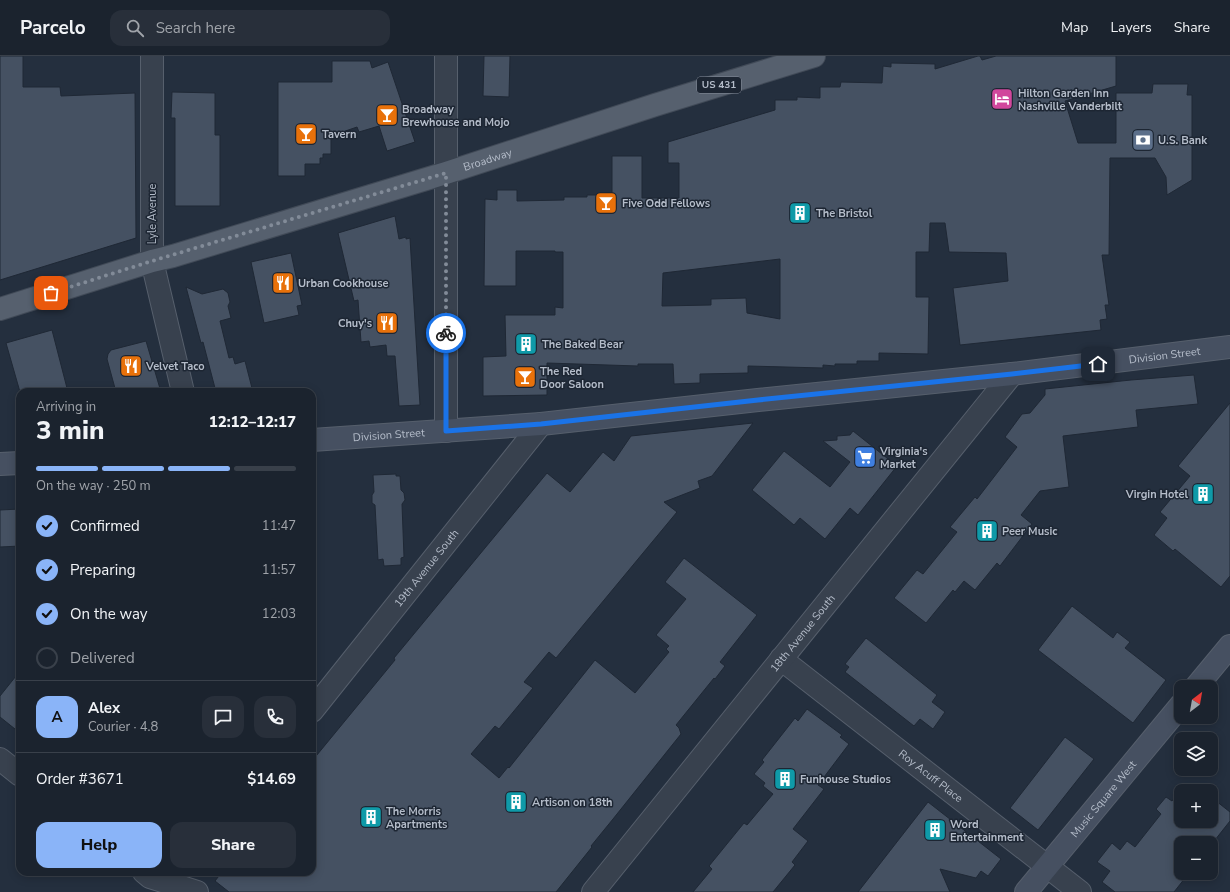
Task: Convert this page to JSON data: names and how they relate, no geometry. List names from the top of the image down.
{
  "streets": {
    "main road": [
      "US 431",
      "Broadway",
      "Division Street",
      "Music Square West"
    ],
    "street": [
      "Lyle Avenue",
      "19th Avenue South",
      "18th Avenue South",
      "Roy Acuff Place"
    ]
  },
  "crossings": [
    ["Broadway", "Lyle Avenue"],
    ["Division Street", "19th Avenue South"],
    ["Division Street", "18th Avenue South"],
    ["18th Avenue South", "Roy Acuff Place"],
    ["Roy Acuff Place", "Music Square West"]
  ],
  "places": {
    "hotel": ["Hilton Garden Inn Nashville Vanderbilt"],
    "bar": [
      "Broadway Brewhouse and Mojo",
      "Tavern",
      "Five Odd Fellows",
      "The Red Door Saloon"
    ],
    "bank": ["U.S. Bank"],
    "building": [
      "The Bristol",
      "The Baked Bear",
      "Virgin Hotel",
      "Peer Music",
      "Funhouse Studios",
      "Artison on 18th",
      "The Morris Apartments",
      "Word Entertainment"
    ],
    "restaurant": ["Urban Cookhouse", "Chuy's", "Velvet Taco"],
    "supermarket": ["Virginia's Market"]
  },
  "north": "top right",
  "page": {
    "header": "Parcelo",
    "search": "Search here",
    "nav": ["Map", "Layers", "Share"],
    "heading": ["3 min", "Arriving in", "12:12–12:17"],
    "panel": [
      "Alex",
      "Courier · 4.8",
      "Order #3671",
      "$14.69"
    ],
    "bar": "On the way · 250 m",
    "list": [
      ["Confirmed", "11:47"],
      ["Preparing", "11:57"],
      ["On the way", "12:03"],
      "Delivered"
    ],
    "map_buttons": ["+", "−"],
    "round": "A",
    "buttons": ["Help", "Share"]
  }
}
